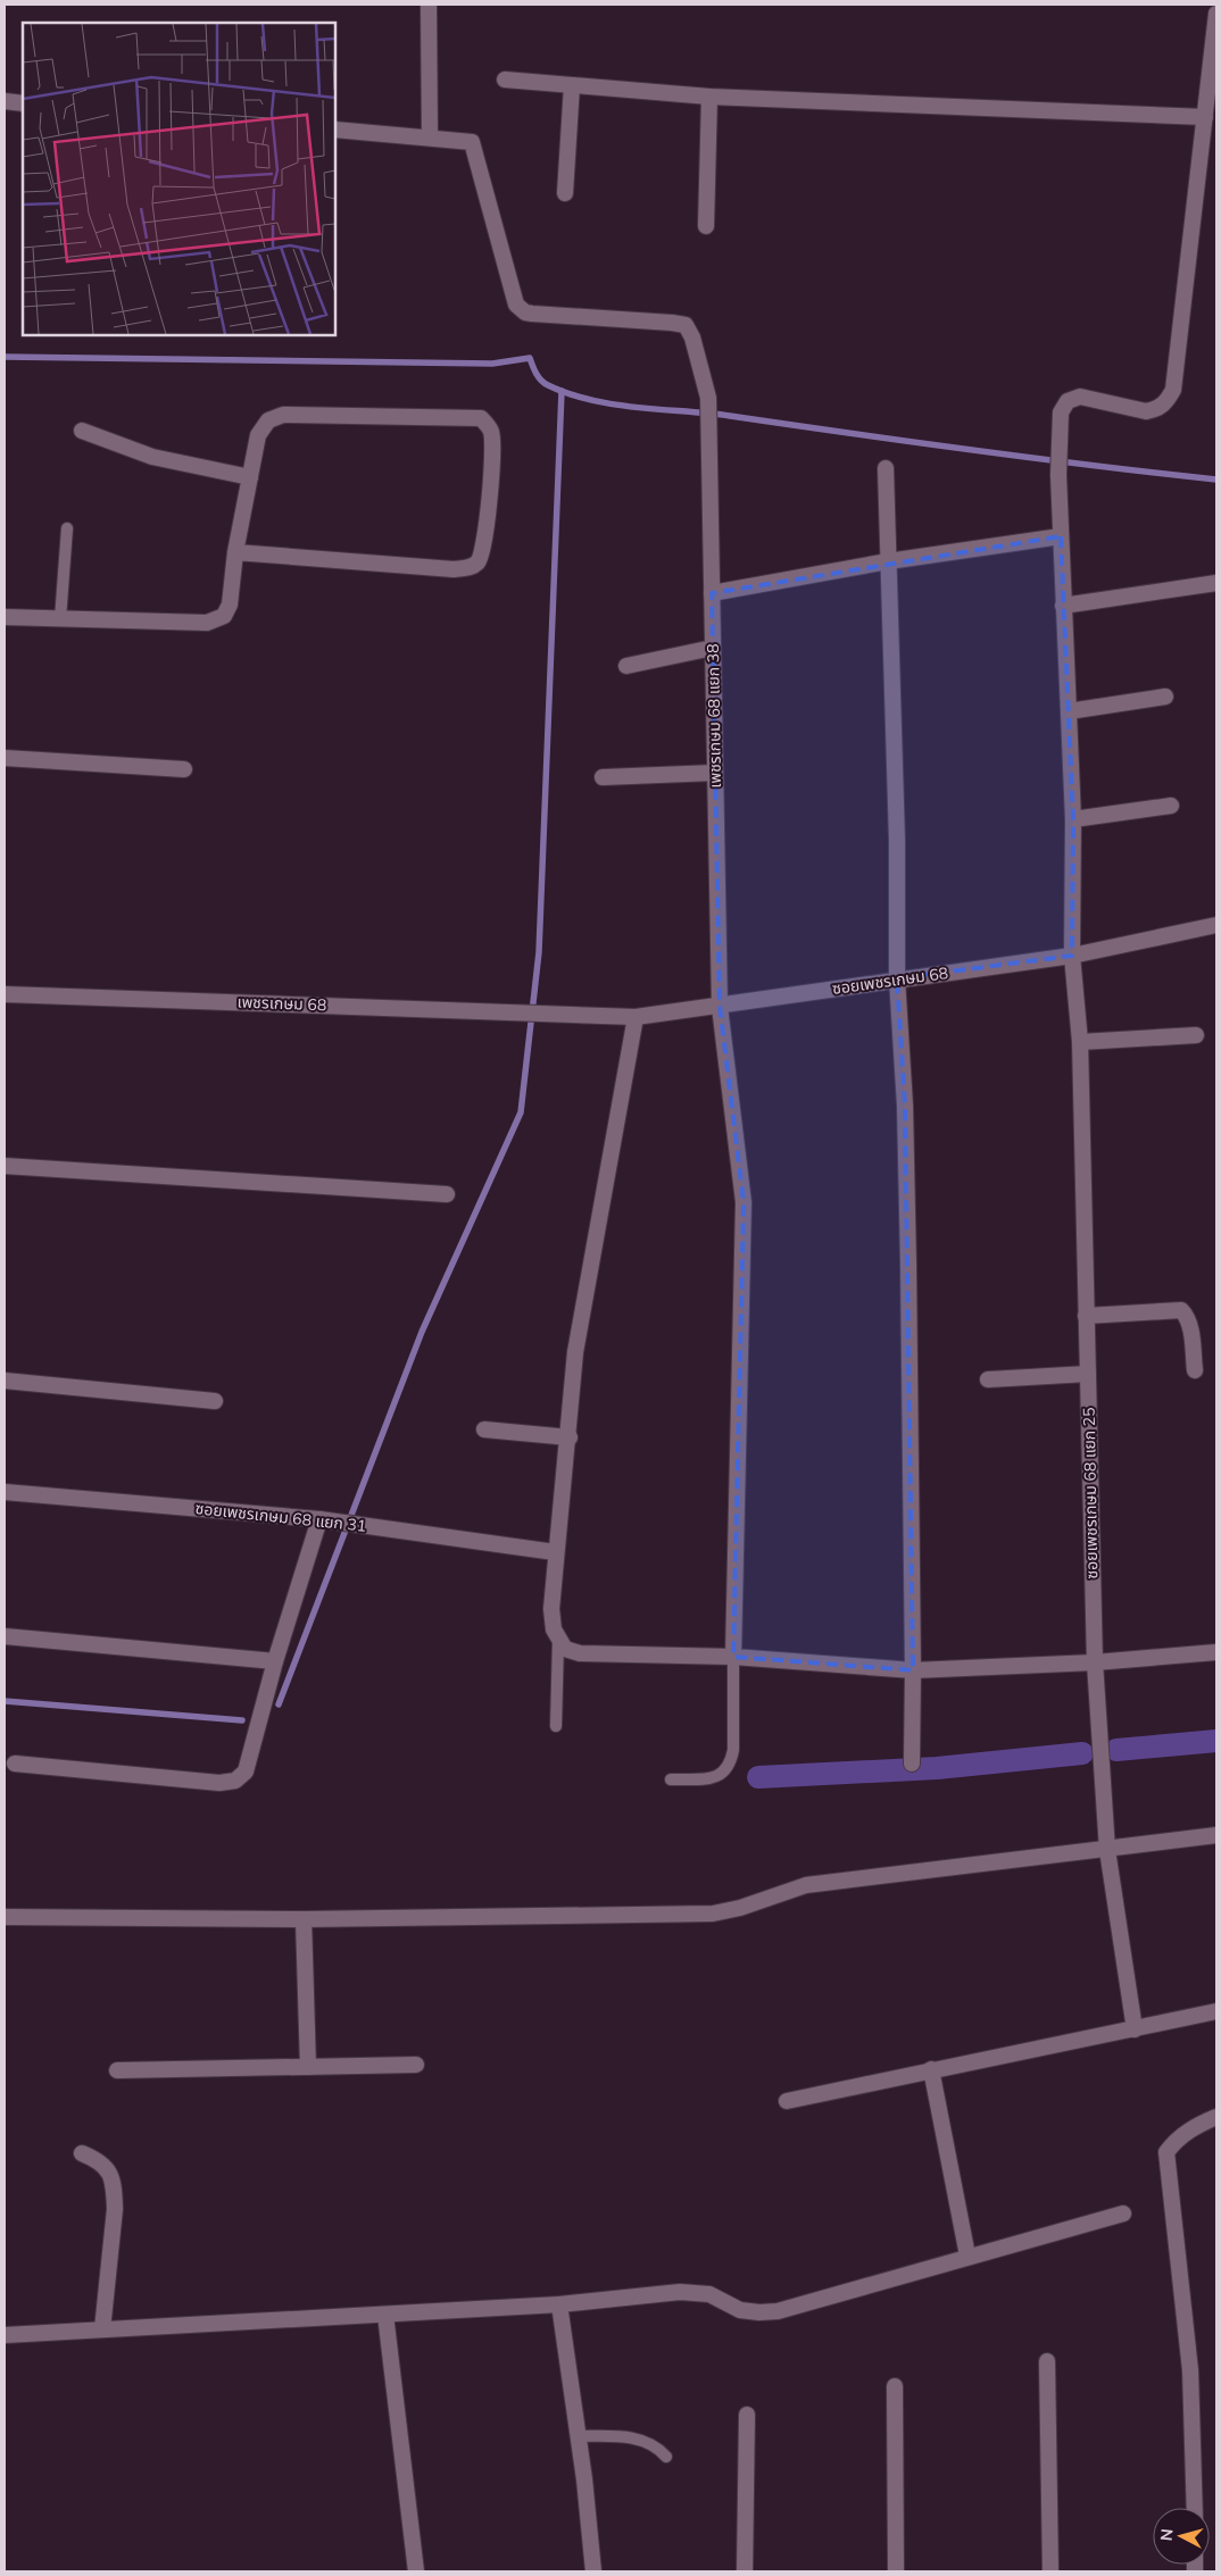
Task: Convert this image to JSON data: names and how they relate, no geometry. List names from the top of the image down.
{
  "streets": {
    "street": [
      "เพชรเกษม 68 แยก 38",
      "ซอยเพชรเกษม 68",
      "เพชรเกษม 68",
      "ซอยเพชรเกษม 68 แยก 25",
      "ซอยเพชรเกษม 68 แยก 31"
    ]
  },
  "crossings": [
    ["เพชรเกษม 68 แยก 38", "ซอยเพชรเกษม 68"],
    ["ซอยเพชรเกษม 68", "เพชรเกษม 68"],
    ["ซอยเพชรเกษม 68", "ซอยเพชรเกษม 68 แยก 25"]
  ],
  "north": "left"
}
